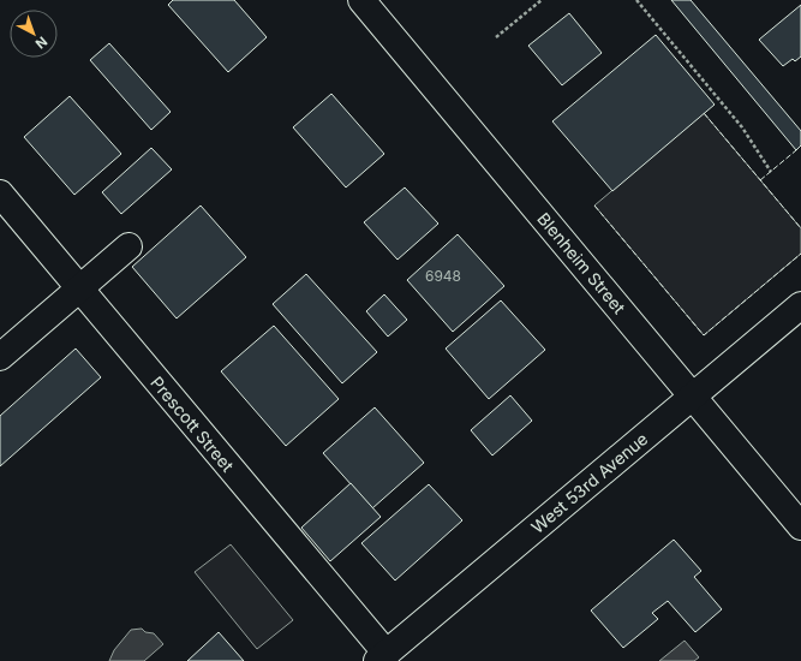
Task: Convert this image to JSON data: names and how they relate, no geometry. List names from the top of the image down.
{
  "streets": {
    "street": ["Blenheim Street", "Prescott Street", "West 53rd Avenue"]
  },
  "crossings": [
    ["Blenheim Street", "West 53rd Avenue"],
    ["Prescott Street", "West 53rd Avenue"]
  ],
  "house_numbers": ["6948"],
  "north": "bottom right"
}
